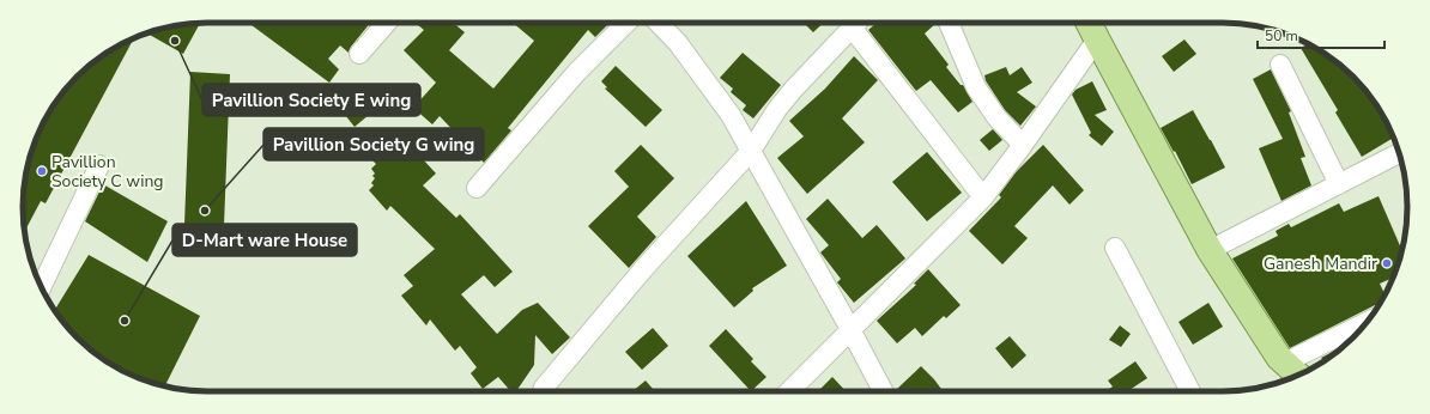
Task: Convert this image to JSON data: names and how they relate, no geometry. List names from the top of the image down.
{
  "places": [
    "Pavillion Society E wing",
    "Pavillion Society C wing",
    "Pavillion Society G wing",
    "Ganesh Mandir",
    "D-Mart ware House"
  ],
  "scale_bar": "50 m"
}
